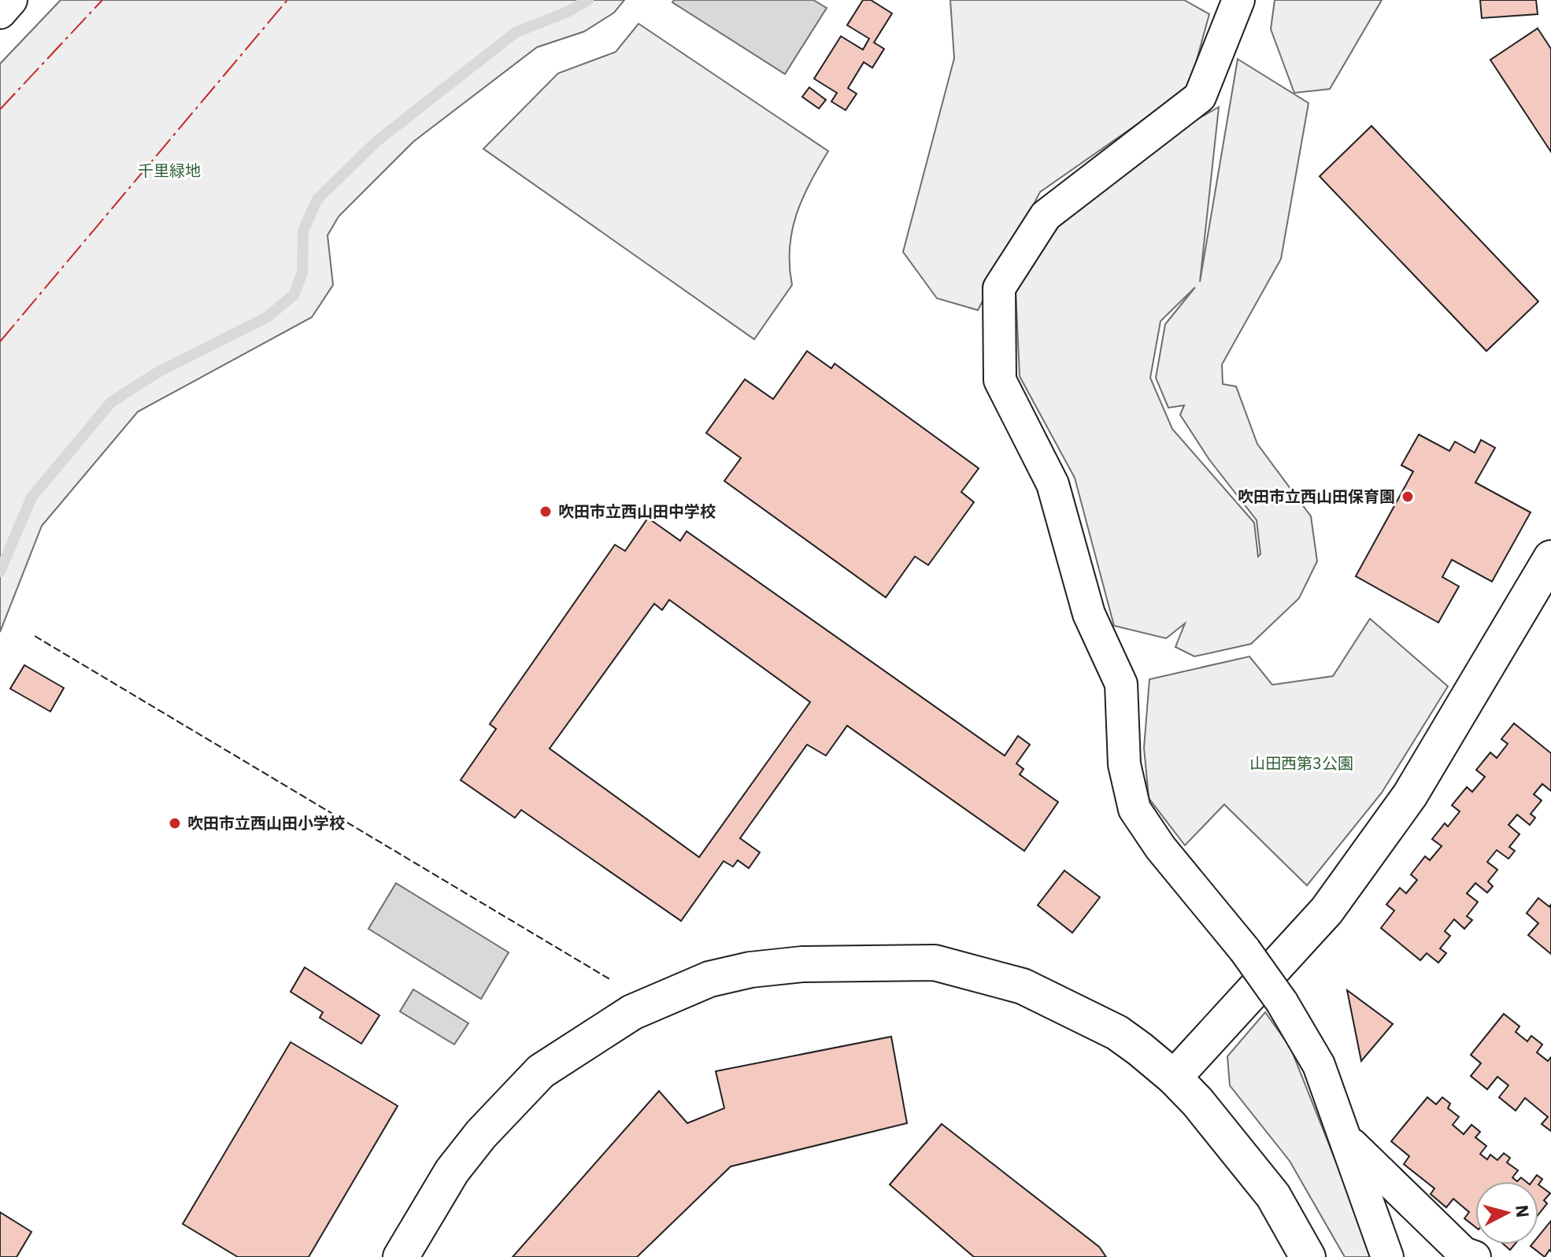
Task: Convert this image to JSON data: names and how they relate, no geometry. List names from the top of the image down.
{
  "parks": ["千里緑地", "山田西第3公園"],
  "places": ["吹田市立西山田保育園", "吹田市立西山田中学校", "吹田市立西山田小学校"],
  "north": "right"
}
